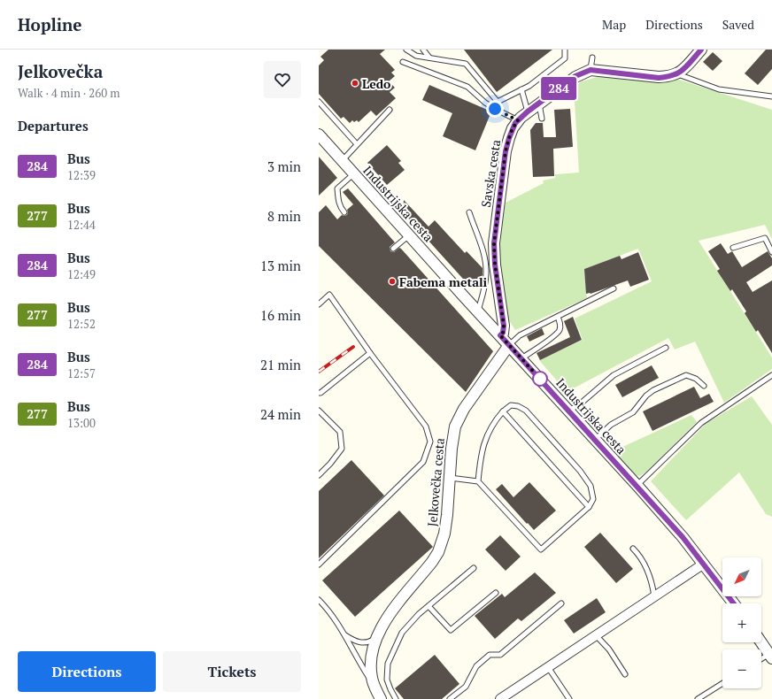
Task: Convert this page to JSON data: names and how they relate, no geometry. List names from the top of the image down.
{
  "streets": {
    "street": ["Savska cesta", "Industrijska cesta", "Jelkovečka cesta"]
  },
  "crossings": [
    ["Savska cesta", "Industrijska cesta"],
    ["Industrijska cesta", "Jelkovečka cesta"]
  ],
  "places": ["Ledo", "Fabema metali"],
  "lines": ["bus line 284"],
  "north": "bottom left",
  "page": {
    "header": "Hopline",
    "nav": ["Map", "Directions", "Saved"],
    "heading": [
      ["Jelkovečka", "Walk · 4 min · 260 m"],
      "Departures"
    ],
    "on_map": "284",
    "list": [
      {
        "mark": "284",
        "name": "Bus",
        "note": "12:39",
        "value": "3 min"
      },
      {
        "mark": "277",
        "name": "Bus",
        "note": "12:44",
        "value": "8 min"
      },
      {
        "mark": "284",
        "name": "Bus",
        "note": "12:49",
        "value": "13 min"
      },
      {
        "mark": "277",
        "name": "Bus",
        "note": "12:52",
        "value": "16 min"
      },
      {
        "mark": "284",
        "name": "Bus",
        "note": "12:57",
        "value": "21 min"
      },
      {
        "mark": "277",
        "name": "Bus",
        "note": "13:00",
        "value": "24 min"
      }
    ],
    "map_buttons": ["+", "−"],
    "buttons": ["Directions", "Tickets"]
  }
}
